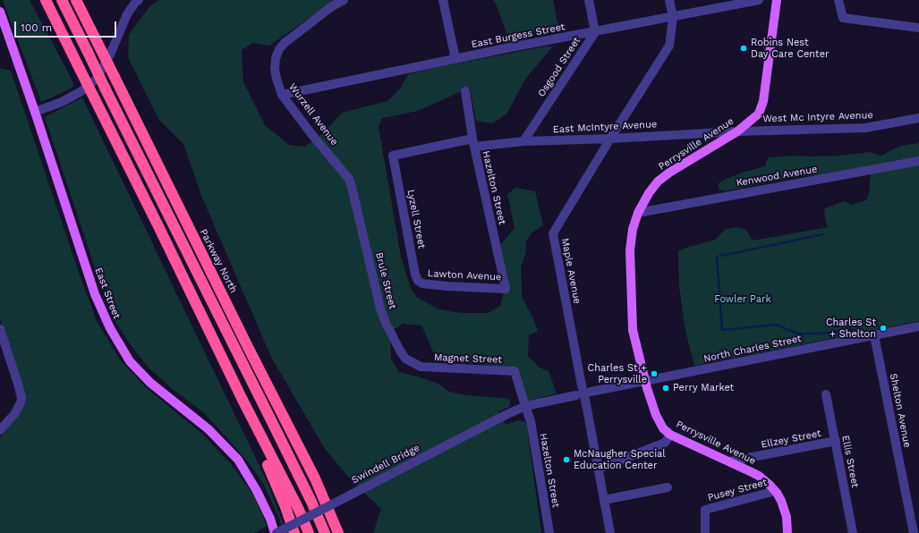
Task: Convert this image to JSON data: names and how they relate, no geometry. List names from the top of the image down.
{
  "streets": {
    "highway": ["Parkway North"],
    "main road": ["Perrysville Avenue", "East Street"],
    "street": [
      "East Burgess Street",
      "Osgood Street",
      "Wurzell Avenue",
      "West Mc Intyre Avenue",
      "East McIntyre Avenue",
      "Kenwood Avenue",
      "Hazelton Street",
      "Lyzell Street",
      "Maple Avenue",
      "Lawton Avenue",
      "Brule Street",
      "North Charles Street",
      "Magnet Street",
      "Shelton Avenue",
      "Ellzey Street",
      "Ellis Street",
      "Swindell Bridge",
      "Pusey Street"
    ]
  },
  "crossings": [
    ["East Burgess Street", "Osgood Street"],
    ["East Burgess Street", "Wurzell Avenue"],
    ["East Burgess Street", "Maple Avenue"],
    ["Osgood Street", "East McIntyre Avenue"],
    ["Wurzell Avenue", "Brule Street"],
    ["West Mc Intyre Avenue", "East McIntyre Avenue"],
    ["West Mc Intyre Avenue", "Perrysville Avenue"],
    ["East McIntyre Avenue", "Perrysville Avenue"],
    ["East McIntyre Avenue", "Hazelton Street"],
    ["East McIntyre Avenue", "Lyzell Street"],
    ["East McIntyre Avenue", "Maple Avenue"],
    ["Perrysville Avenue", "Kenwood Avenue"],
    ["Perrysville Avenue", "North Charles Street"],
    ["Perrysville Avenue", "Ellzey Street"],
    ["Perrysville Avenue", "Pusey Street"],
    ["Hazelton Street", "Lawton Avenue"],
    ["Hazelton Street", "Magnet Street"],
    ["Hazelton Street", "Swindell Bridge"],
    ["Lyzell Street", "Lawton Avenue"],
    ["Brule Street", "Magnet Street"],
    ["East Street", "Swindell Bridge"],
    ["North Charles Street", "Shelton Avenue"],
    ["Ellzey Street", "Ellis Street"]
  ],
  "parks": ["Fowler Park"],
  "places": [
    "Robins Nest Day Care Center",
    "Charles St + Shelton",
    "Charles St + Perrysville",
    "Perry Market",
    "McNaugher Special Education Center"
  ],
  "scale_bar": "100 m"
}
